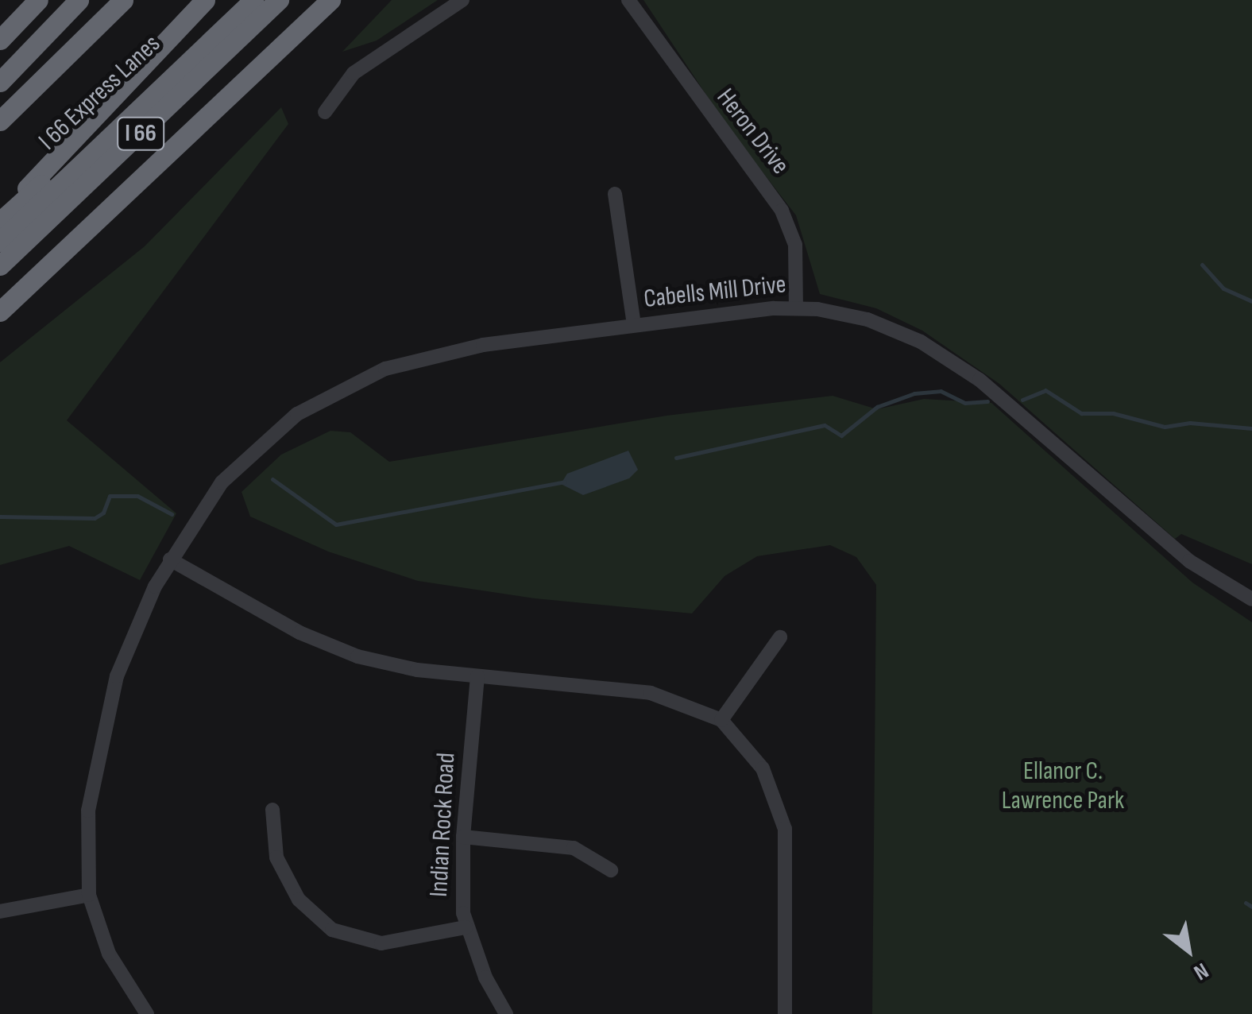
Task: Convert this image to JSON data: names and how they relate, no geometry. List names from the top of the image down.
{
  "streets": {
    "highway": ["I 66 Express Lanes", "I 66"],
    "street": ["Heron Drive", "Cabells Mill Drive", "Indian Rock Road"]
  },
  "crossings": [
    ["Heron Drive", "Cabells Mill Drive"]
  ],
  "parks": ["Ellanor C. Lawrence Park"],
  "north": "bottom right"
}
